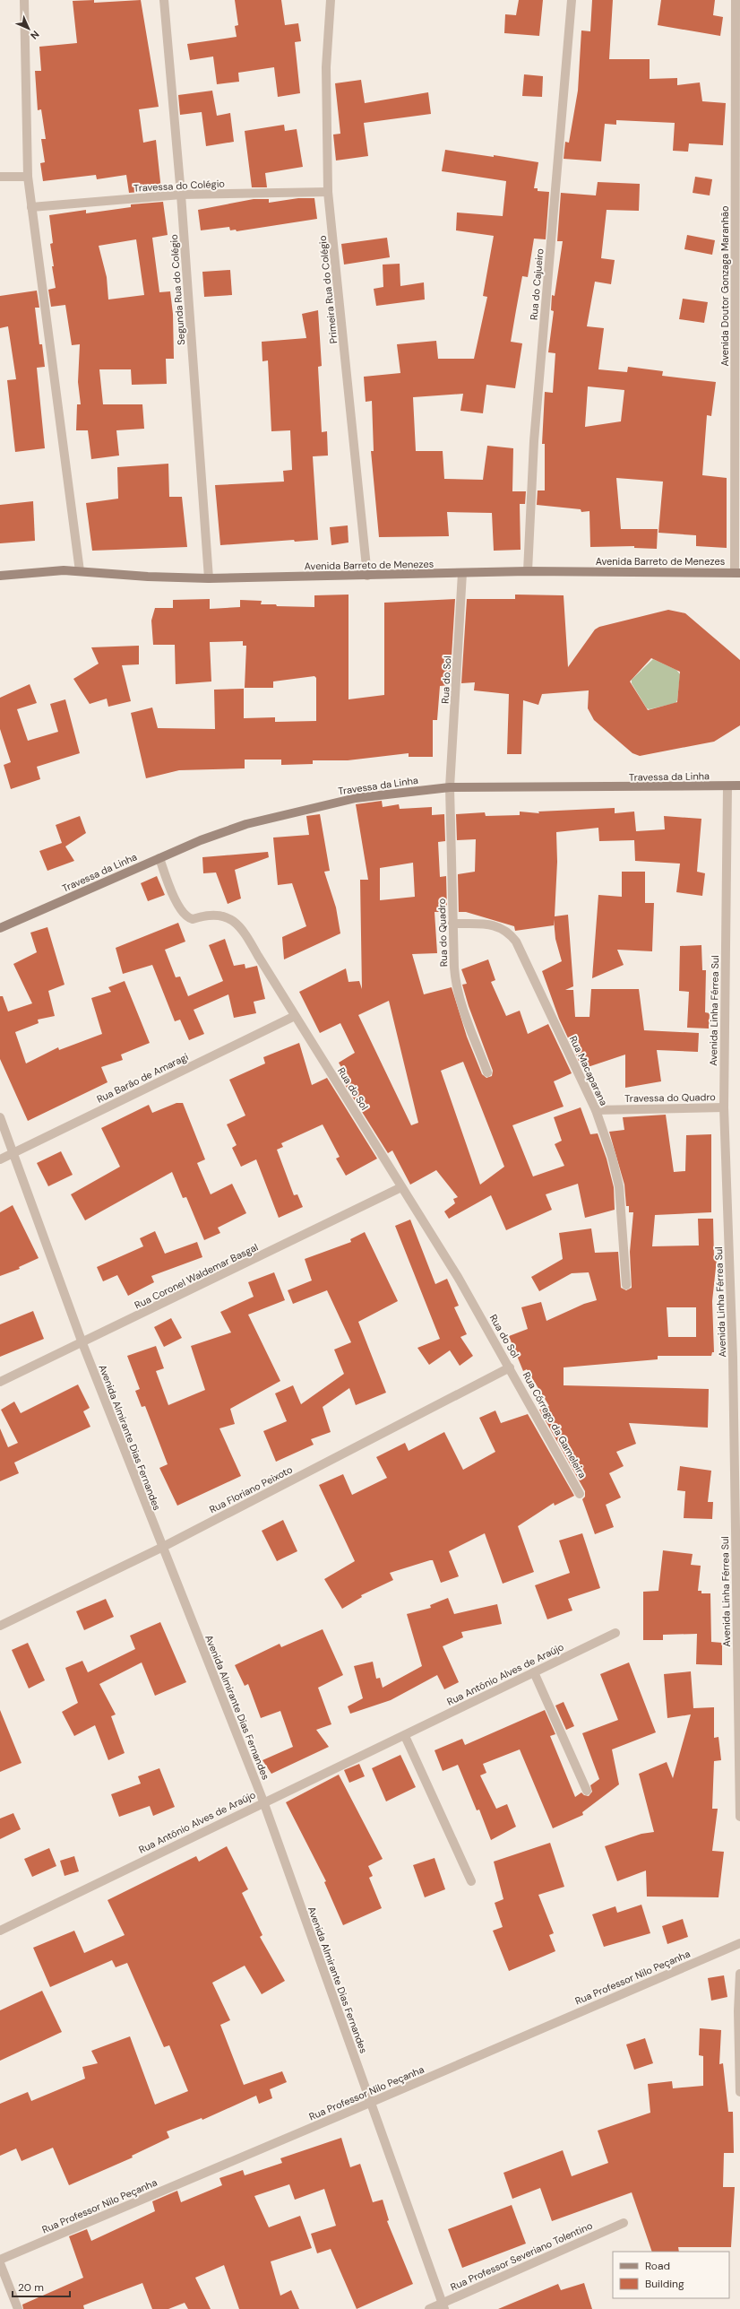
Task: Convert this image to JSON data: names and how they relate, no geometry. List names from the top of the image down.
{
  "streets": {
    "main road": ["Avenida Barreto de Menezes", "Travessa da Linha"],
    "street": [
      "Travessa do Colégio",
      "Rua do Cajueiro",
      "Avenida Doutor Gonzaga Maranhão",
      "Segunda Rua do Colégio",
      "Primeira Rua do Colégio",
      "Rua do Sol",
      "Rua do Quadro",
      "Avenida Linha Férrea Sul",
      "Rua Macaparana",
      "Rua Barão de Amaragi",
      "Travessa do Quadro",
      "Rua Coronel Waldemar Basgal",
      "Rua Córrego da Gameleira",
      "Avenida Almirante Dias Fernandes",
      "Rua Floriano Peixoto",
      "Rua Antônio Alves de Araújo",
      "Rua Professor Nilo Peçanha",
      "Rua Professor Severiano Tolentino"
    ]
  },
  "crossings": [
    ["Travessa do Colégio", "Segunda Rua do Colégio"],
    ["Travessa do Colégio", "Primeira Rua do Colégio"],
    ["Rua do Cajueiro", "Avenida Barreto de Menezes"],
    ["Avenida Doutor Gonzaga Maranhão", "Avenida Barreto de Menezes"],
    ["Segunda Rua do Colégio", "Avenida Barreto de Menezes"],
    ["Primeira Rua do Colégio", "Avenida Barreto de Menezes"],
    ["Avenida Barreto de Menezes", "Rua do Sol"],
    ["Rua do Sol", "Travessa da Linha"],
    ["Rua do Sol", "Rua do Quadro"],
    ["Rua do Sol", "Rua Barão de Amaragi"],
    ["Rua do Sol", "Rua Coronel Waldemar Basgal"],
    ["Rua do Sol", "Rua Córrego da Gameleira"],
    ["Rua do Sol", "Rua Floriano Peixoto"],
    ["Travessa da Linha", "Rua do Quadro"],
    ["Travessa da Linha", "Avenida Linha Férrea Sul"],
    ["Rua do Quadro", "Rua Macaparana"],
    ["Avenida Linha Férrea Sul", "Travessa do Quadro"],
    ["Rua Macaparana", "Travessa do Quadro"],
    ["Rua Barão de Amaragi", "Avenida Almirante Dias Fernandes"],
    ["Rua Coronel Waldemar Basgal", "Avenida Almirante Dias Fernandes"],
    ["Rua Córrego da Gameleira", "Rua Floriano Peixoto"],
    ["Avenida Almirante Dias Fernandes", "Rua Floriano Peixoto"],
    ["Avenida Almirante Dias Fernandes", "Rua Antônio Alves de Araújo"],
    ["Avenida Almirante Dias Fernandes", "Rua Professor Nilo Peçanha"],
    ["Avenida Almirante Dias Fernandes", "Rua Professor Severiano Tolentino"]
  ],
  "legend": ["Road", "Building"],
  "scale_bar": "20 m",
  "north": "bottom right"
}
